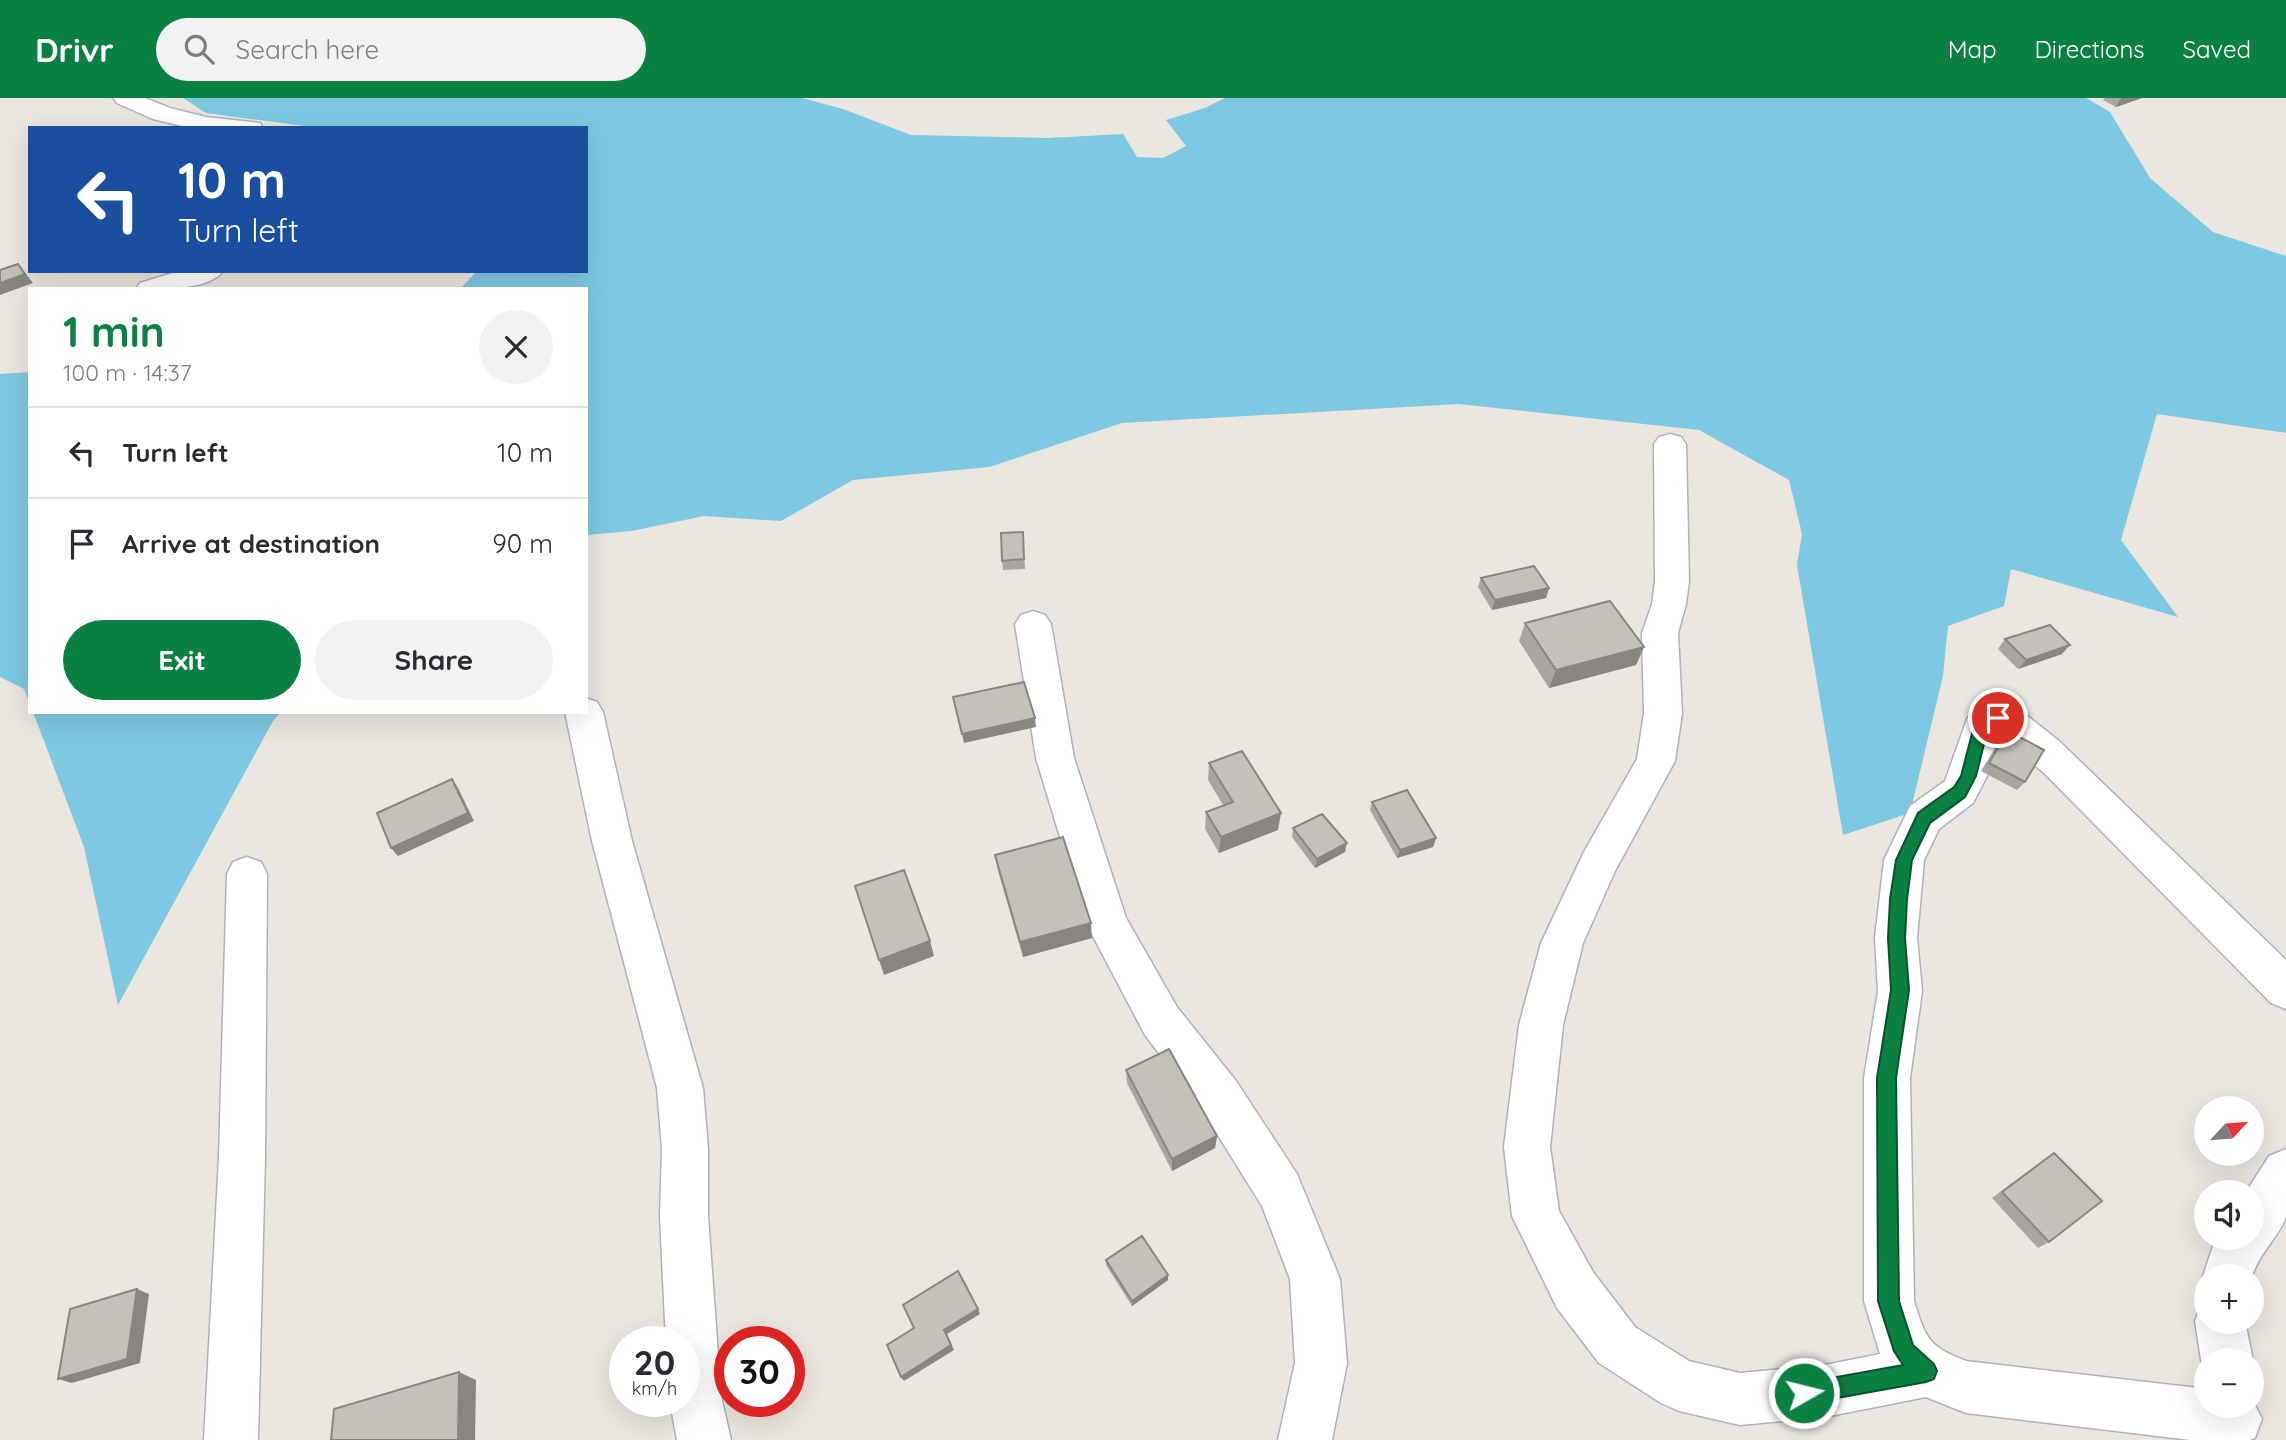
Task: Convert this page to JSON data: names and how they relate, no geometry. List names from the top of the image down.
{
  "north": "top right",
  "page": {
    "header": "Drivr",
    "search": "Search here",
    "nav": ["Map", "Directions", "Saved"],
    "turn": ["10 m", "Turn left"],
    "heading": ["1 min", "100 m · 14:37"],
    "list": [
      {
        "name": "Turn left",
        "value": "10 m"
      },
      {
        "name": "Arrive at destination",
        "value": "90 m"
      }
    ],
    "buttons": ["Exit", "Share"],
    "map_buttons": ["+", "−"],
    "speed": "20 km/h",
    "limit": "30"
  }
}
